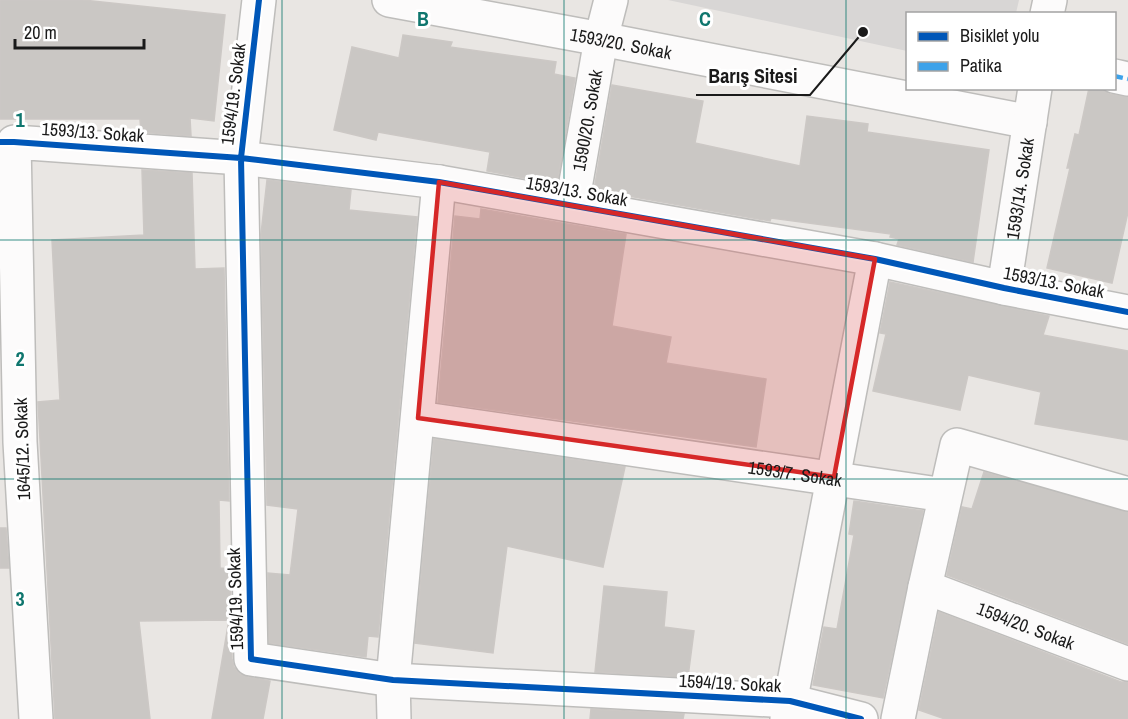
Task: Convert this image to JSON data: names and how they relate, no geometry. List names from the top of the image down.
{
  "streets": {
    "street": [
      "1593/20. Sokak",
      "1594/19. Sokak",
      "1590/20. Sokak",
      "1593/13. Sokak",
      "1593/14. Sokak",
      "1645/12. Sokak",
      "1593/7. Sokak",
      "1594/20. Sokak"
    ]
  },
  "crossings": [
    ["1593/20. Sokak", "1590/20. Sokak"],
    ["1593/20. Sokak", "1593/14. Sokak"],
    ["1594/19. Sokak", "1593/13. Sokak"],
    ["1590/20. Sokak", "1593/13. Sokak"],
    ["1593/13. Sokak", "1593/14. Sokak"],
    ["1593/13. Sokak", "1645/12. Sokak"]
  ],
  "places": ["Barış Sitesi"],
  "legend": ["Bisiklet yolu", "Patika"],
  "scale_bar": "20 m",
  "grid": {
    "columns": ["B", "C"],
    "rows": ["1", "2", "3"]
  }
}
